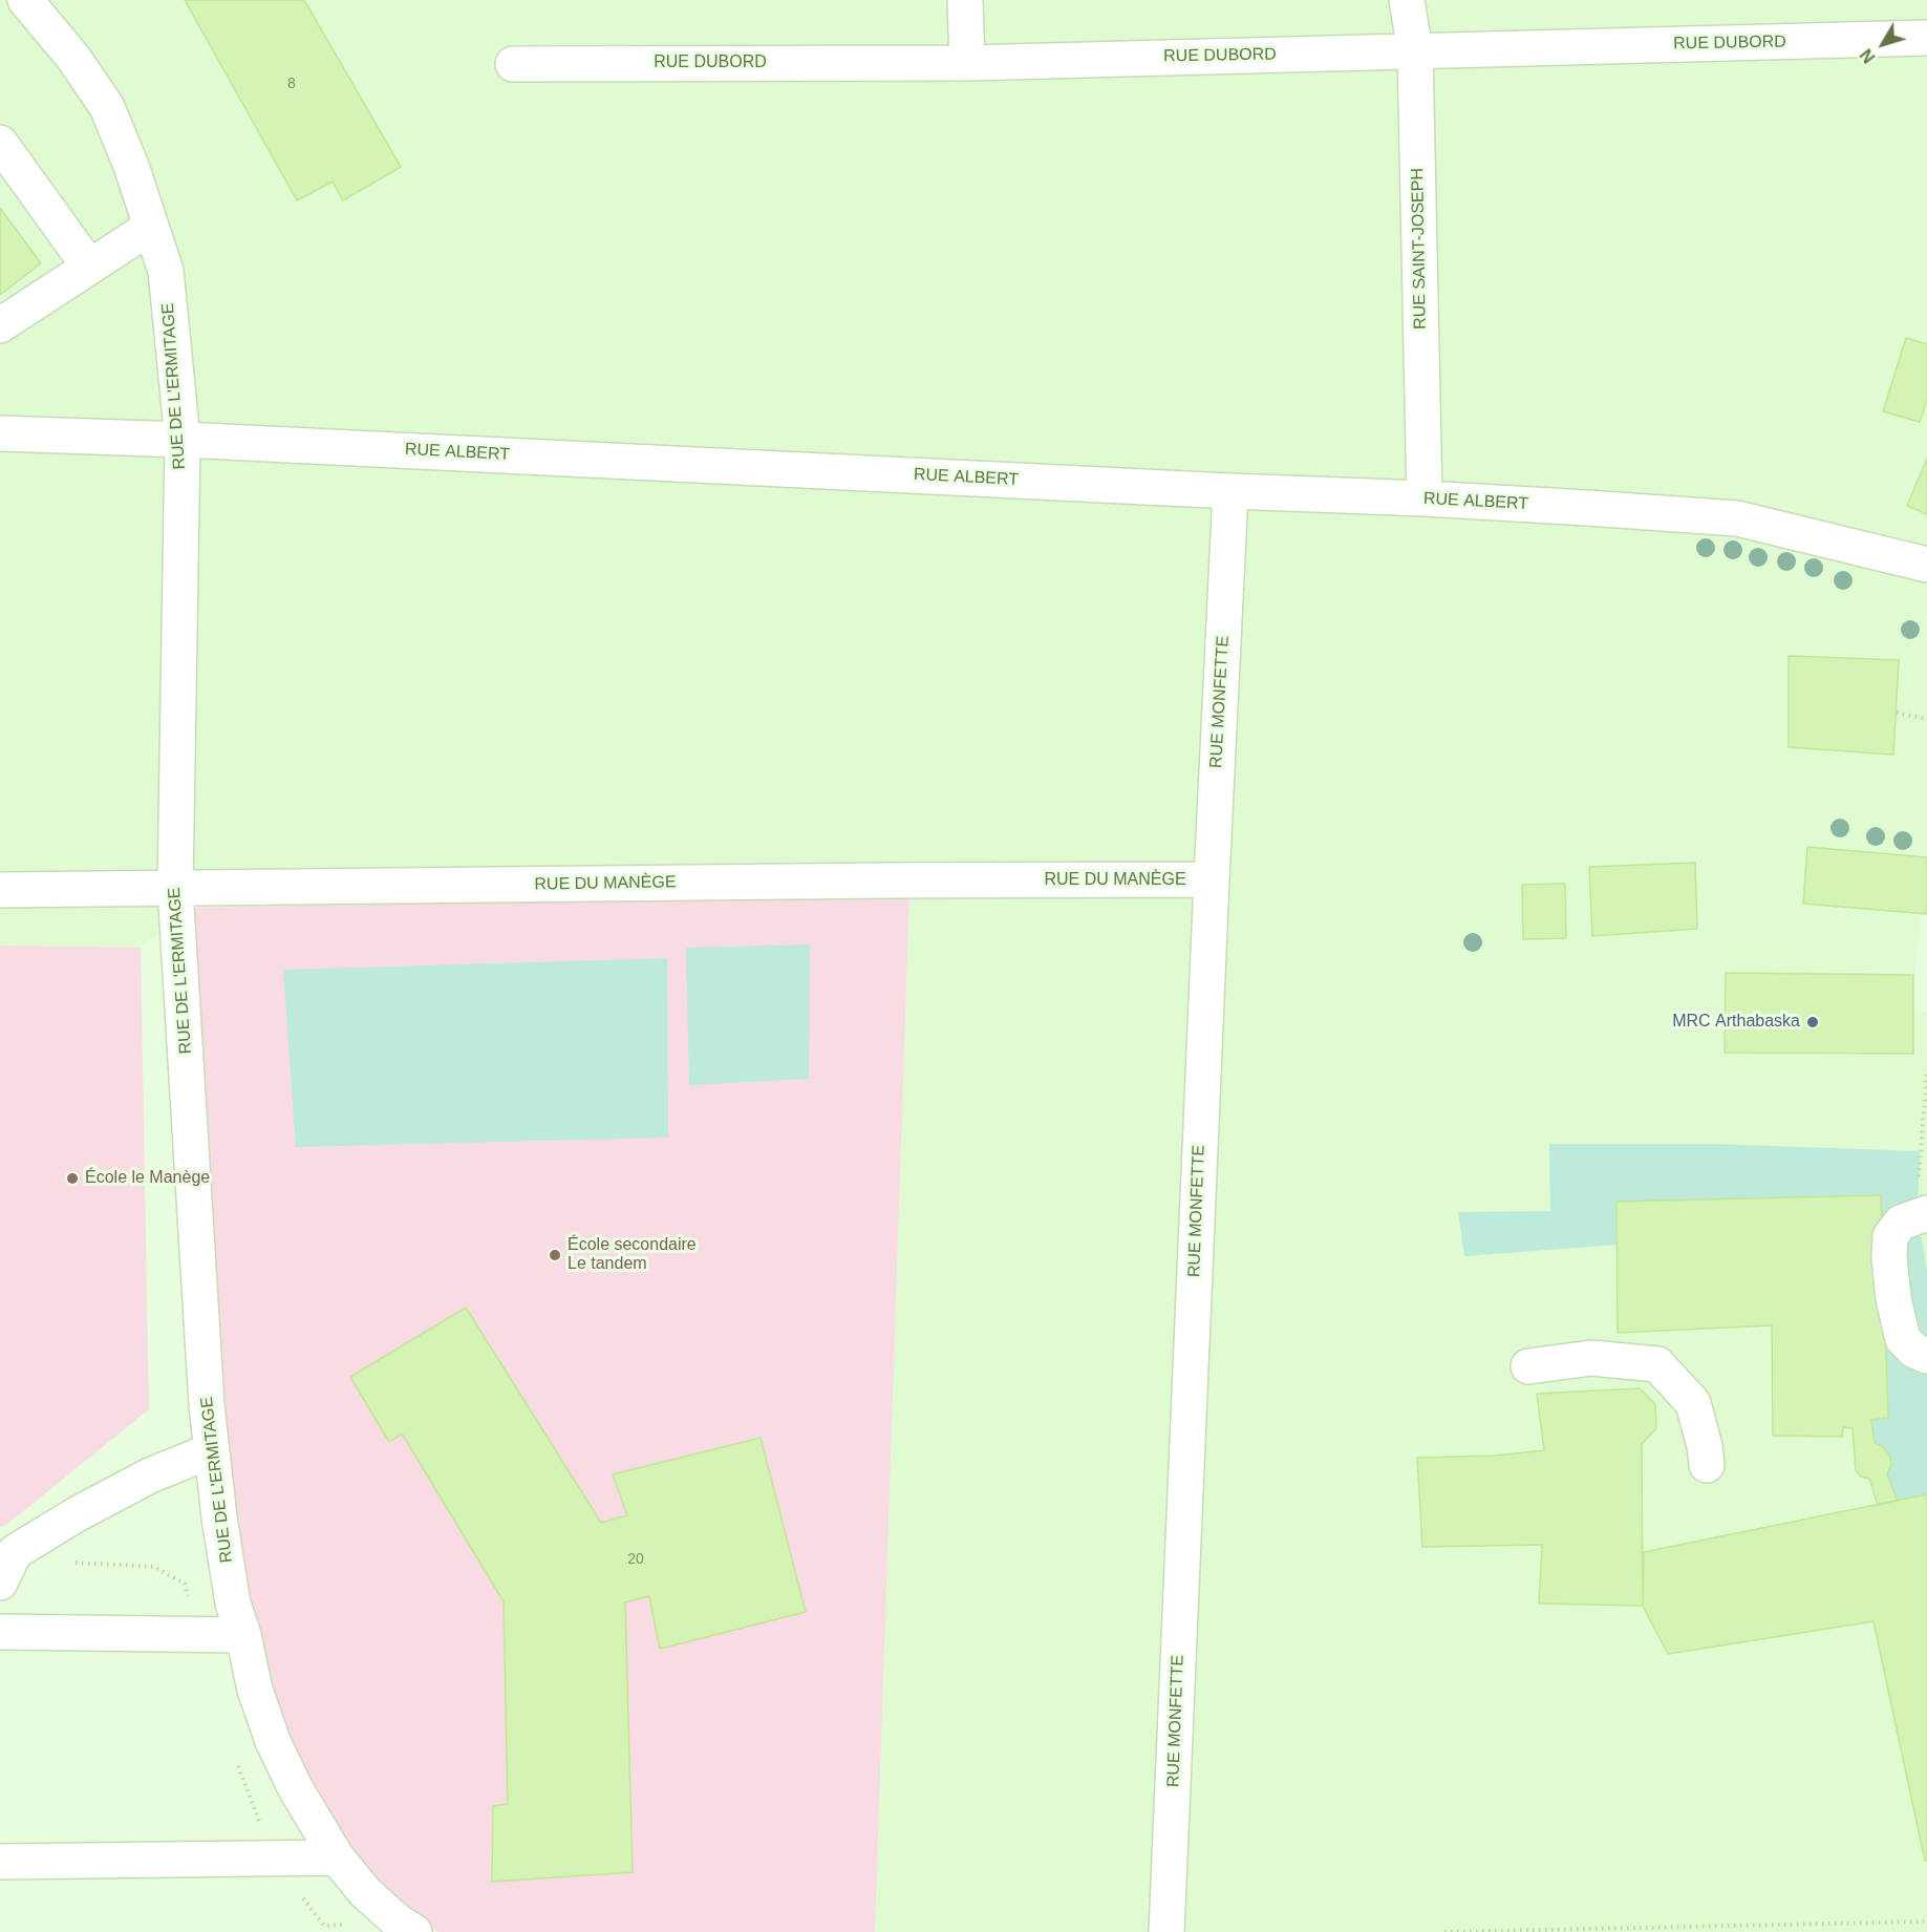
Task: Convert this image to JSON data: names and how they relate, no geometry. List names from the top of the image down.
{
  "streets": {
    "street": [
      "RUE DUBORD",
      "RUE SAINT-JOSEPH",
      "RUE DE L'ERMITAGE",
      "RUE ALBERT",
      "RUE MONFETTE",
      "RUE DU MANÈGE"
    ]
  },
  "crossings": [
    ["RUE DUBORD", "RUE SAINT-JOSEPH"],
    ["RUE SAINT-JOSEPH", "RUE ALBERT"],
    ["RUE DE L'ERMITAGE", "RUE ALBERT"],
    ["RUE DE L'ERMITAGE", "RUE DU MANÈGE"],
    ["RUE ALBERT", "RUE MONFETTE"],
    ["RUE MONFETTE", "RUE DU MANÈGE"]
  ],
  "places": ["MRC Arthabaska", "École le Manège", "École secondaire Le tandem"],
  "house_numbers": ["8", "20"],
  "north": "bottom left"
}
